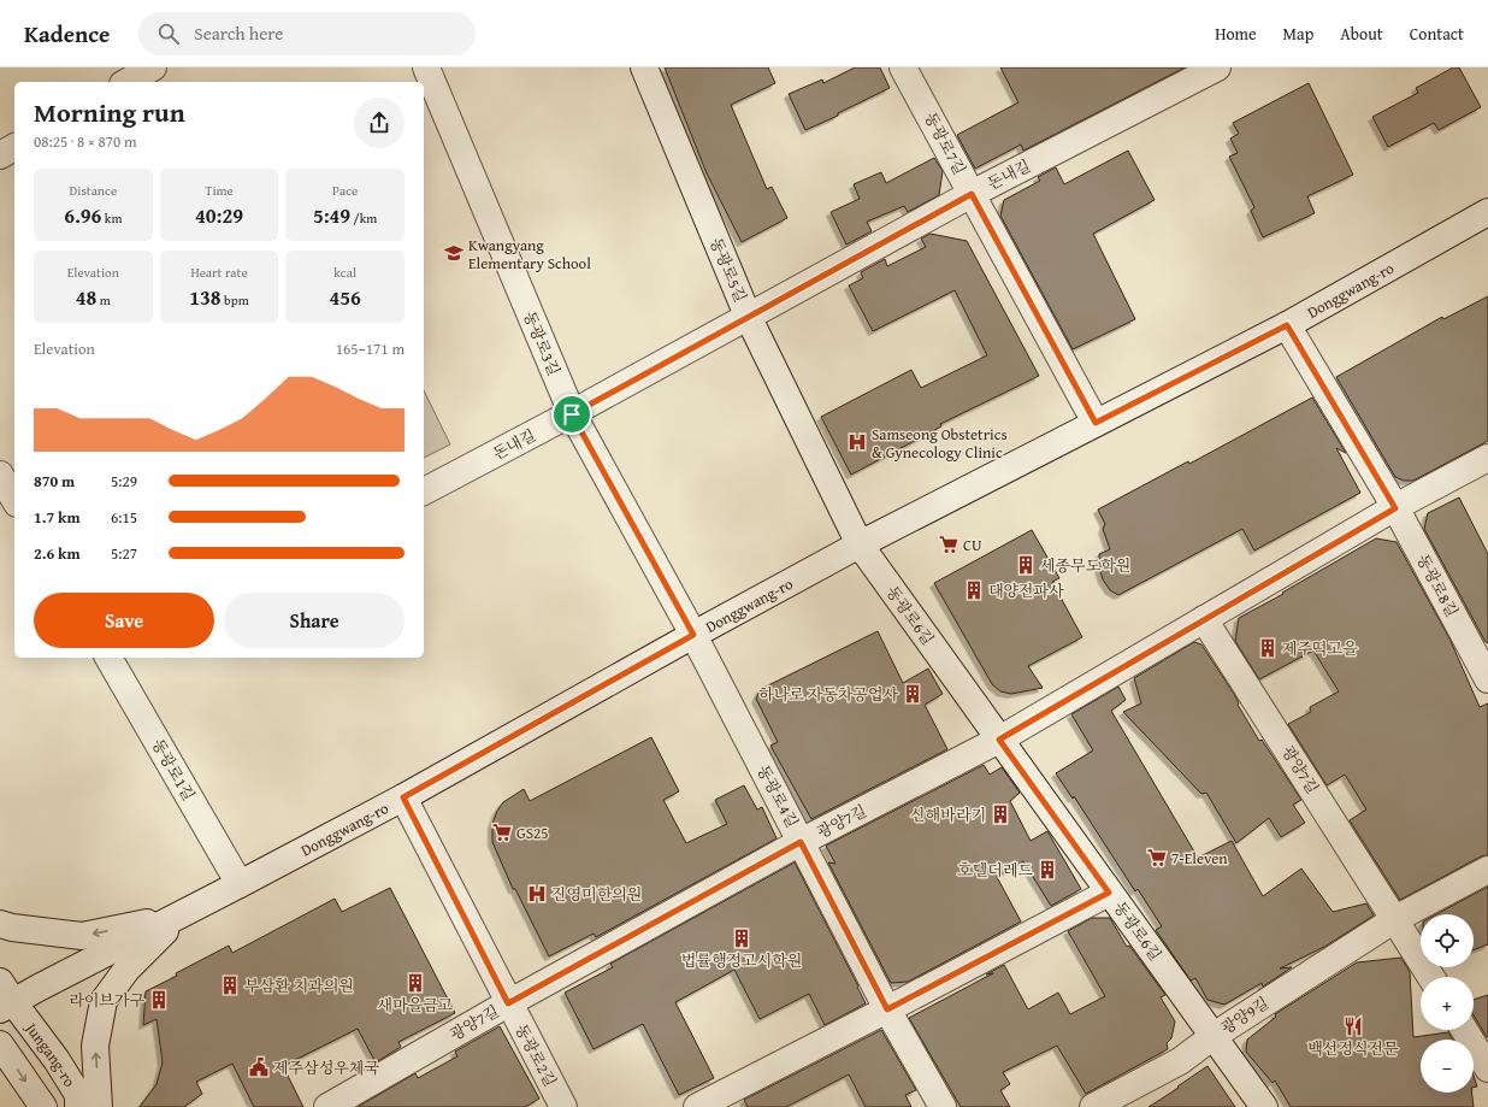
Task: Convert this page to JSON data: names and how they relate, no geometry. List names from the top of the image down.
{
  "streets": {
    "street": [
      "동광로7길",
      "돈내길",
      "동광로5길",
      "Donggwang-ro",
      "동광로3길",
      "동광로8길",
      "동광로6길",
      "동광로1길",
      "광양7길",
      "동광로4길",
      "광양9길",
      "Jungang-ro",
      "동광로2길"
    ]
  },
  "crossings": [
    ["동광로7길", "돈내길"],
    ["동광로7길", "Donggwang-ro"],
    ["돈내길", "동광로5길"],
    ["돈내길", "동광로3길"],
    ["동광로5길", "Donggwang-ro"],
    ["동광로5길", "동광로6길"],
    ["Donggwang-ro", "동광로3길"],
    ["Donggwang-ro", "동광로8길"],
    ["Donggwang-ro", "동광로6길"],
    ["Donggwang-ro", "동광로1길"],
    ["Donggwang-ro", "동광로4길"],
    ["Donggwang-ro", "Jungang-ro"],
    ["Donggwang-ro", "동광로2길"],
    ["동광로3길", "동광로4길"],
    ["동광로8길", "광양7길"],
    ["동광로6길", "광양7길"],
    ["동광로6길", "광양9길"],
    ["광양7길", "동광로4길"],
    ["광양7길", "광양9길"],
    ["광양7길", "동광로2길"]
  ],
  "places": {
    "school or university": ["Kwangyang Elementary School"],
    "hospital": ["Samseong Obstetrics & Gynecology Clinic", "진영미한의원"],
    "supermarket": ["CU", "GS25", "7-Eleven"],
    "building": [
      "세종무도학원",
      "대양전파사",
      "제주떡고을",
      "하나로 자동차공업사",
      "신해바라기",
      "호텔더레드",
      "법률행정고시학원",
      "새마을금고",
      "부삼환 치과의원",
      "라이브가구"
    ],
    "restaurant": ["백선정식전문"],
    "public building": ["제주삼성우체국"]
  },
  "page": {
    "header": "Kadence",
    "search": "Search here",
    "nav": [
      "Home",
      "Map",
      "About",
      "Contact"
    ],
    "heading": ["Morning run", "08:25 · 8 × 870 m"],
    "stats": [
      ["Distance", "6.96 km"],
      ["Time", "40:29"],
      ["Pace", "5:49 /km"],
      ["Elevation", "48 m"],
      ["Heart rate", "138 bpm"],
      ["kcal", "456"]
    ],
    "chart": ["Elevation", "165–171 m"],
    "list": [
      {
        "name": "870 m",
        "note": "5:29"
      },
      {
        "name": "1.7 km",
        "note": "6:15"
      },
      {
        "name": "2.6 km",
        "note": "5:27"
      }
    ],
    "buttons": ["Save", "Share"],
    "map_buttons": ["+", "−"]
  }
}
